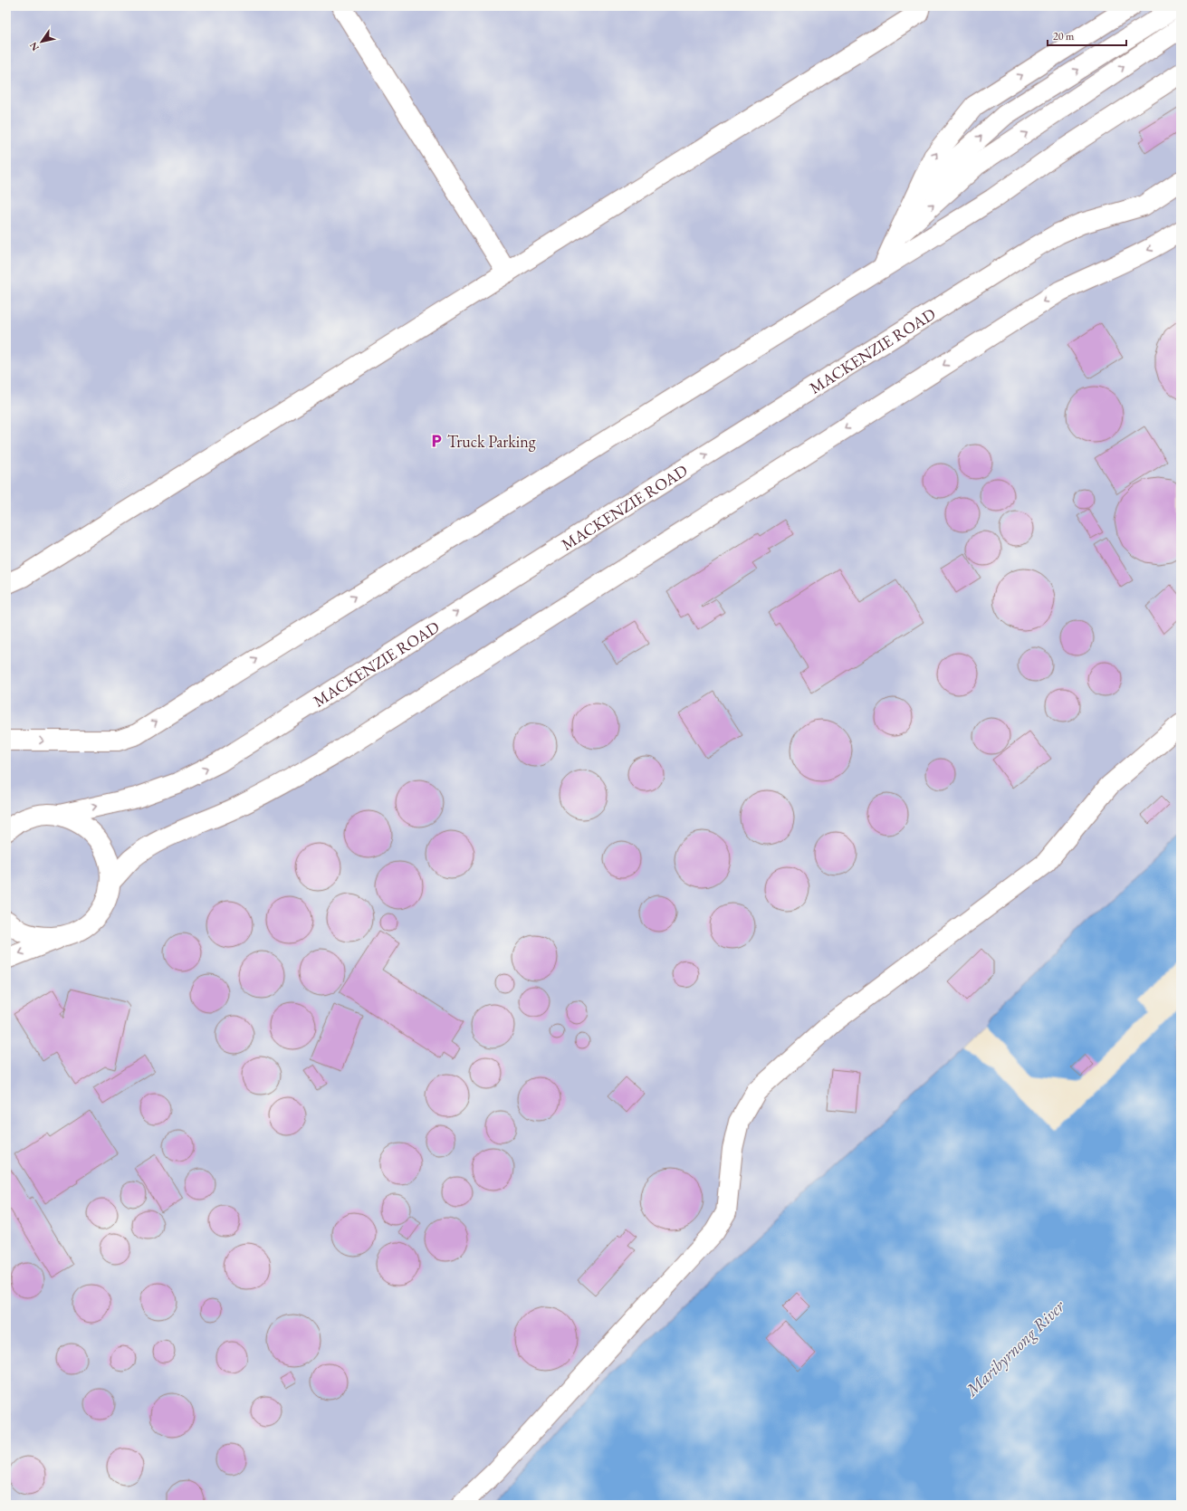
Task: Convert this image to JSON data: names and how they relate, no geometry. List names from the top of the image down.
{
  "streets": {
    "lane": ["MACKENZIE ROAD"]
  },
  "water": ["Maribyrnong River"],
  "places": {
    "parking": ["Truck Parking"]
  },
  "scale_bar": "20 m",
  "north": "bottom left"
}
